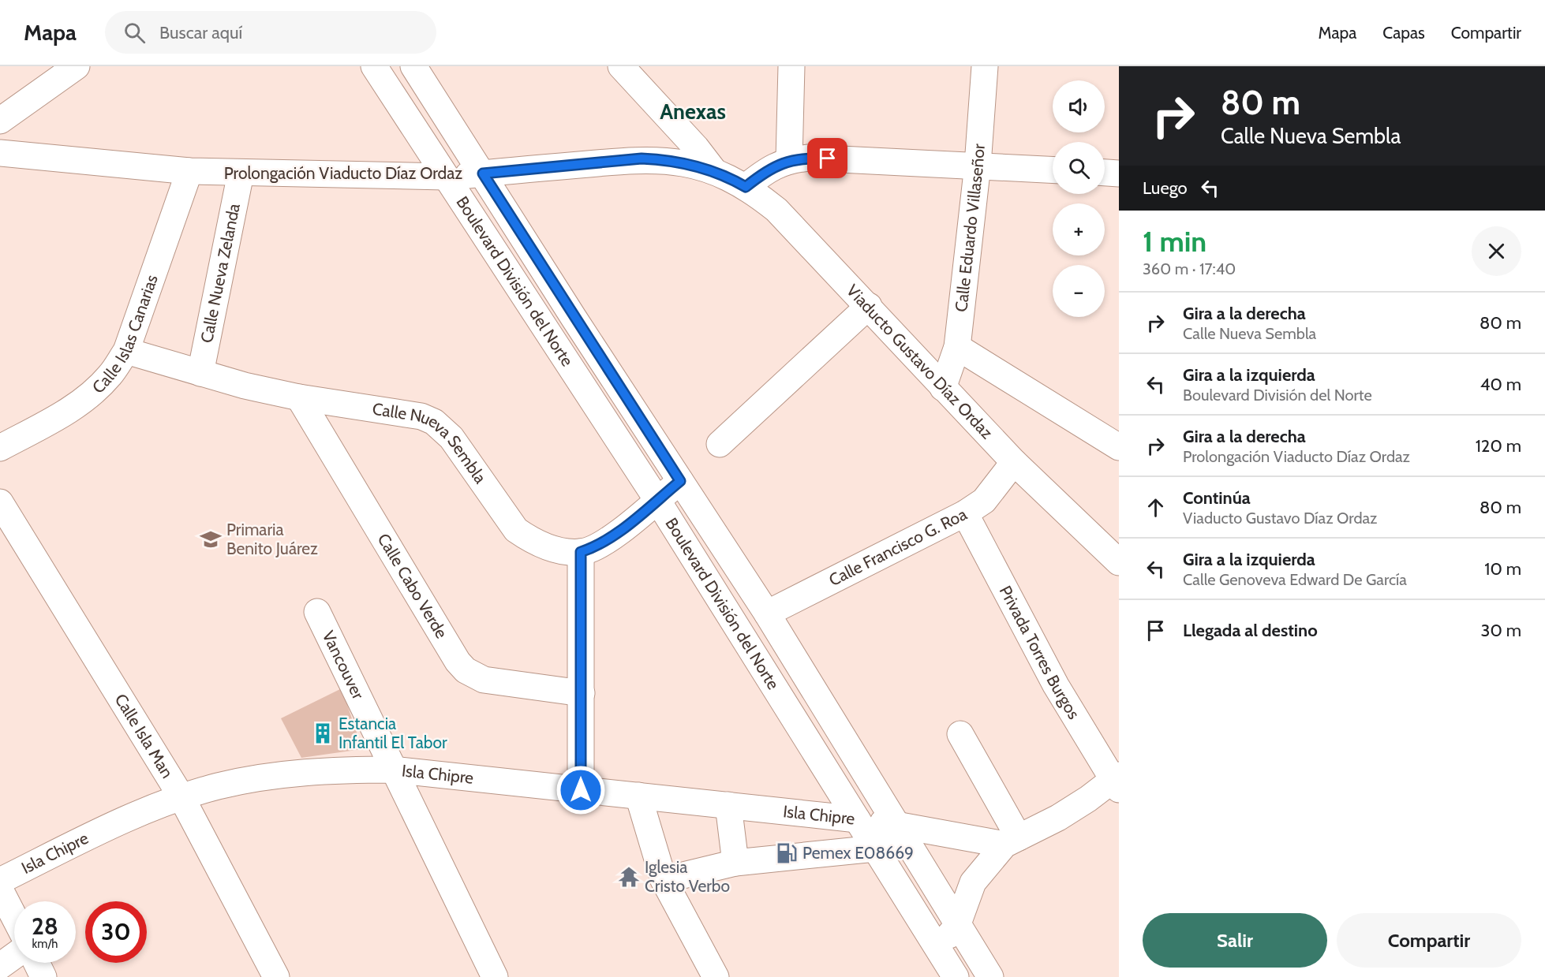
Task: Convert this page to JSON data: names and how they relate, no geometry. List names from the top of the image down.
{
  "streets": {
    "street": [
      "Prolongación Viaducto Díaz Ordaz",
      "Calle Eduardo Villaseñor",
      "Calle Nueva Zelanda",
      "Boulevard División del Norte",
      "Calle Islas Canarias",
      "Viaducto Gustavo Díaz Ordaz",
      "Calle Nueva Sembla",
      "Calle Francisco G. Roa",
      "Calle Cabo Verde",
      "Privada Torres Burgos",
      "Vancouver",
      "Calle Isla Man",
      "Isla Chipre"
    ]
  },
  "crossings": [
    ["Prolongación Viaducto Díaz Ordaz", "Calle Nueva Zelanda"],
    ["Prolongación Viaducto Díaz Ordaz", "Boulevard División del Norte"],
    ["Prolongación Viaducto Díaz Ordaz", "Calle Islas Canarias"],
    ["Prolongación Viaducto Díaz Ordaz", "Viaducto Gustavo Díaz Ordaz"],
    ["Calle Eduardo Villaseñor", "Viaducto Gustavo Díaz Ordaz"],
    ["Calle Nueva Zelanda", "Calle Nueva Sembla"],
    ["Boulevard División del Norte", "Calle Francisco G. Roa"],
    ["Boulevard División del Norte", "Isla Chipre"],
    ["Calle Islas Canarias", "Calle Nueva Sembla"],
    ["Viaducto Gustavo Díaz Ordaz", "Calle Francisco G. Roa"],
    ["Calle Nueva Sembla", "Calle Cabo Verde"],
    ["Calle Francisco G. Roa", "Privada Torres Burgos"],
    ["Vancouver", "Isla Chipre"],
    ["Calle Isla Man", "Isla Chipre"]
  ],
  "districts": ["Anexas"],
  "places": {
    "school or university": ["Primaria Benito Juárez"],
    "building": ["Estancia Infantil El Tabor"],
    "fuel station": ["Pemex E08669"],
    "temple": ["Iglesia Cristo Verbo"]
  },
  "page": {
    "header": "Mapa",
    "search": "Buscar aquí",
    "nav": ["Mapa", "Capas", "Compartir"],
    "turn": ["80 m", "Calle Nueva Sembla"],
    "map_buttons": ["+", "−"],
    "then": "Luego",
    "heading": ["1 min", "360 m · 17:40"],
    "list": [
      {
        "name": "Gira a la derecha",
        "note": "Calle Nueva Sembla",
        "value": "80 m"
      },
      {
        "name": "Gira a la izquierda",
        "note": "Boulevard División del Norte",
        "value": "40 m"
      },
      {
        "name": "Gira a la derecha",
        "note": "Prolongación Viaducto Díaz Ordaz",
        "value": "120 m"
      },
      {
        "name": "Continúa",
        "note": "Viaducto Gustavo Díaz Ordaz",
        "value": "80 m"
      },
      {
        "name": "Gira a la izquierda",
        "note": "Calle Genoveva Edward De García",
        "value": "10 m"
      },
      {
        "name": "Llegada al destino",
        "value": "30 m"
      }
    ],
    "speed": "28 km/h",
    "limit": "30",
    "buttons": ["Salir", "Compartir"]
  }
}
